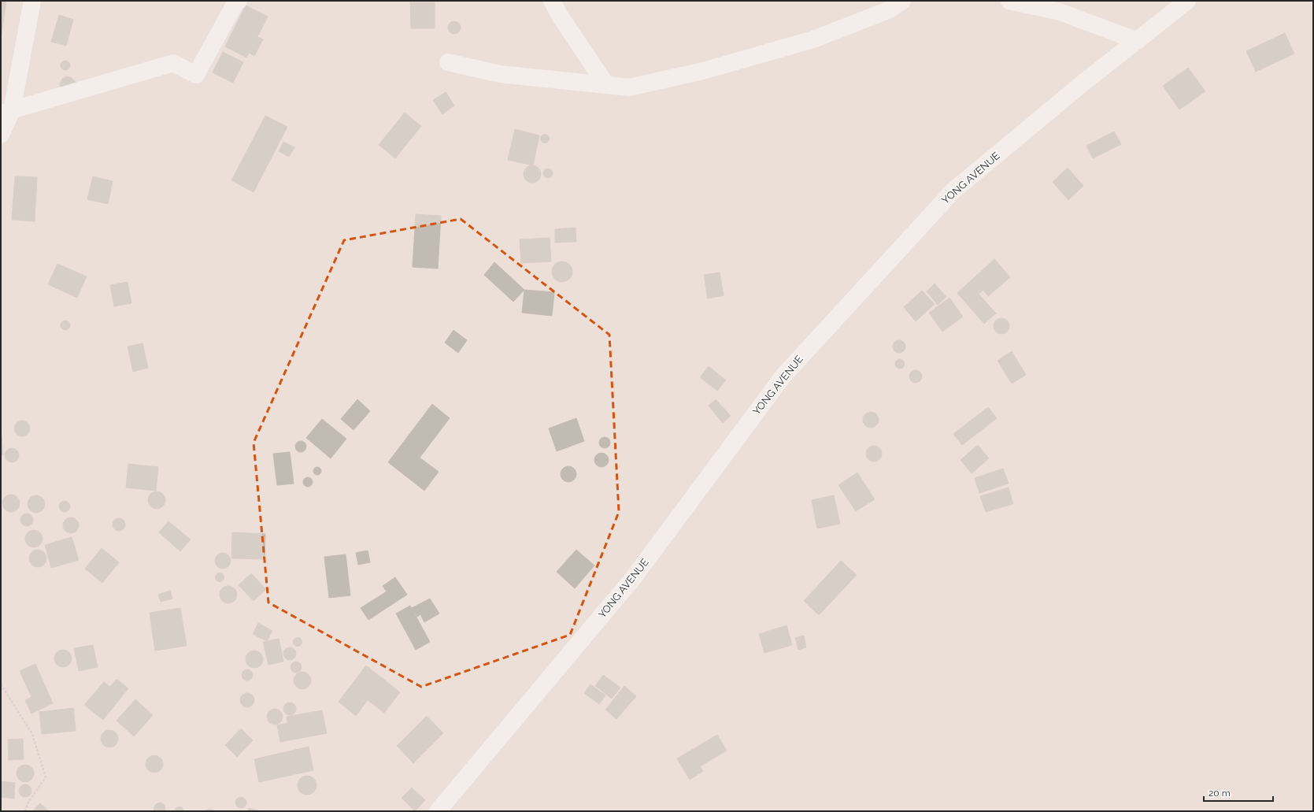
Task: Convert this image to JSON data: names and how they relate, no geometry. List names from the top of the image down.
{
  "streets": {
    "street": ["YONG AVENUE"]
  },
  "scale_bar": "20 m"
}
